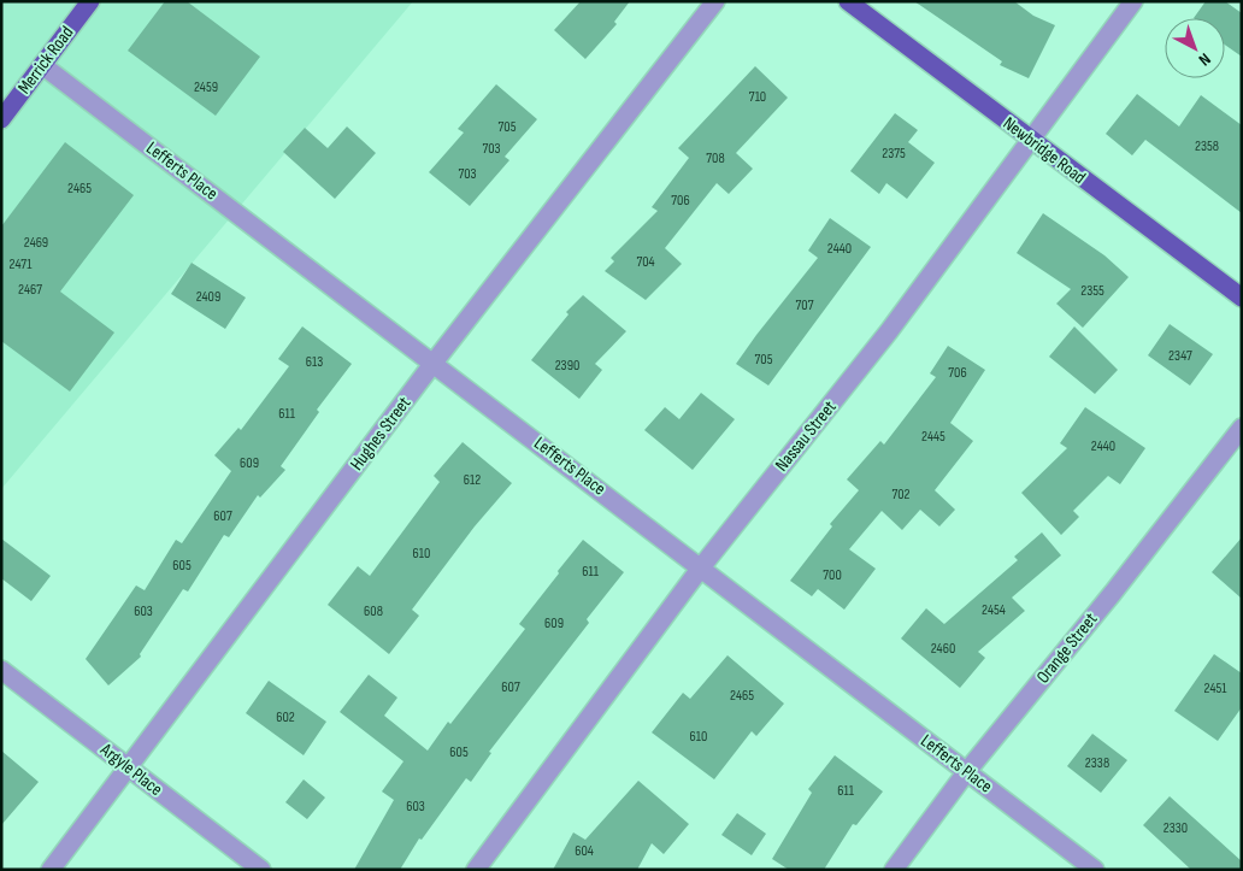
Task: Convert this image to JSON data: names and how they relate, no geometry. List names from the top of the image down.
{
  "streets": {
    "main road": ["Merrick Road", "Newbridge Road"],
    "street": [
      "Lefferts Place",
      "Hughes Street",
      "Nassau Street",
      "Orange Street",
      "Argyle Place"
    ]
  },
  "crossings": [
    ["Merrick Road", "Lefferts Place"],
    ["Newbridge Road", "Nassau Street"],
    ["Lefferts Place", "Hughes Street"],
    ["Lefferts Place", "Nassau Street"],
    ["Lefferts Place", "Orange Street"],
    ["Hughes Street", "Argyle Place"]
  ],
  "house_numbers": [
    "2459",
    "710",
    "705",
    "2358",
    "703",
    "2375",
    "708",
    "703",
    "2465",
    "706",
    "2469",
    "2440",
    "704",
    "2471",
    "2467",
    "2355",
    "2409",
    "707",
    "2347",
    "705",
    "613",
    "2390",
    "706",
    "611",
    "2445",
    "2440",
    "609",
    "612",
    "702",
    "607",
    "610",
    "605",
    "611",
    "700",
    "2454",
    "603",
    "608",
    "609",
    "2460",
    "607",
    "2451",
    "2465",
    "602",
    "610",
    "605",
    "2338",
    "611",
    "603",
    "2330",
    "604"
  ],
  "north": "bottom right"
}
